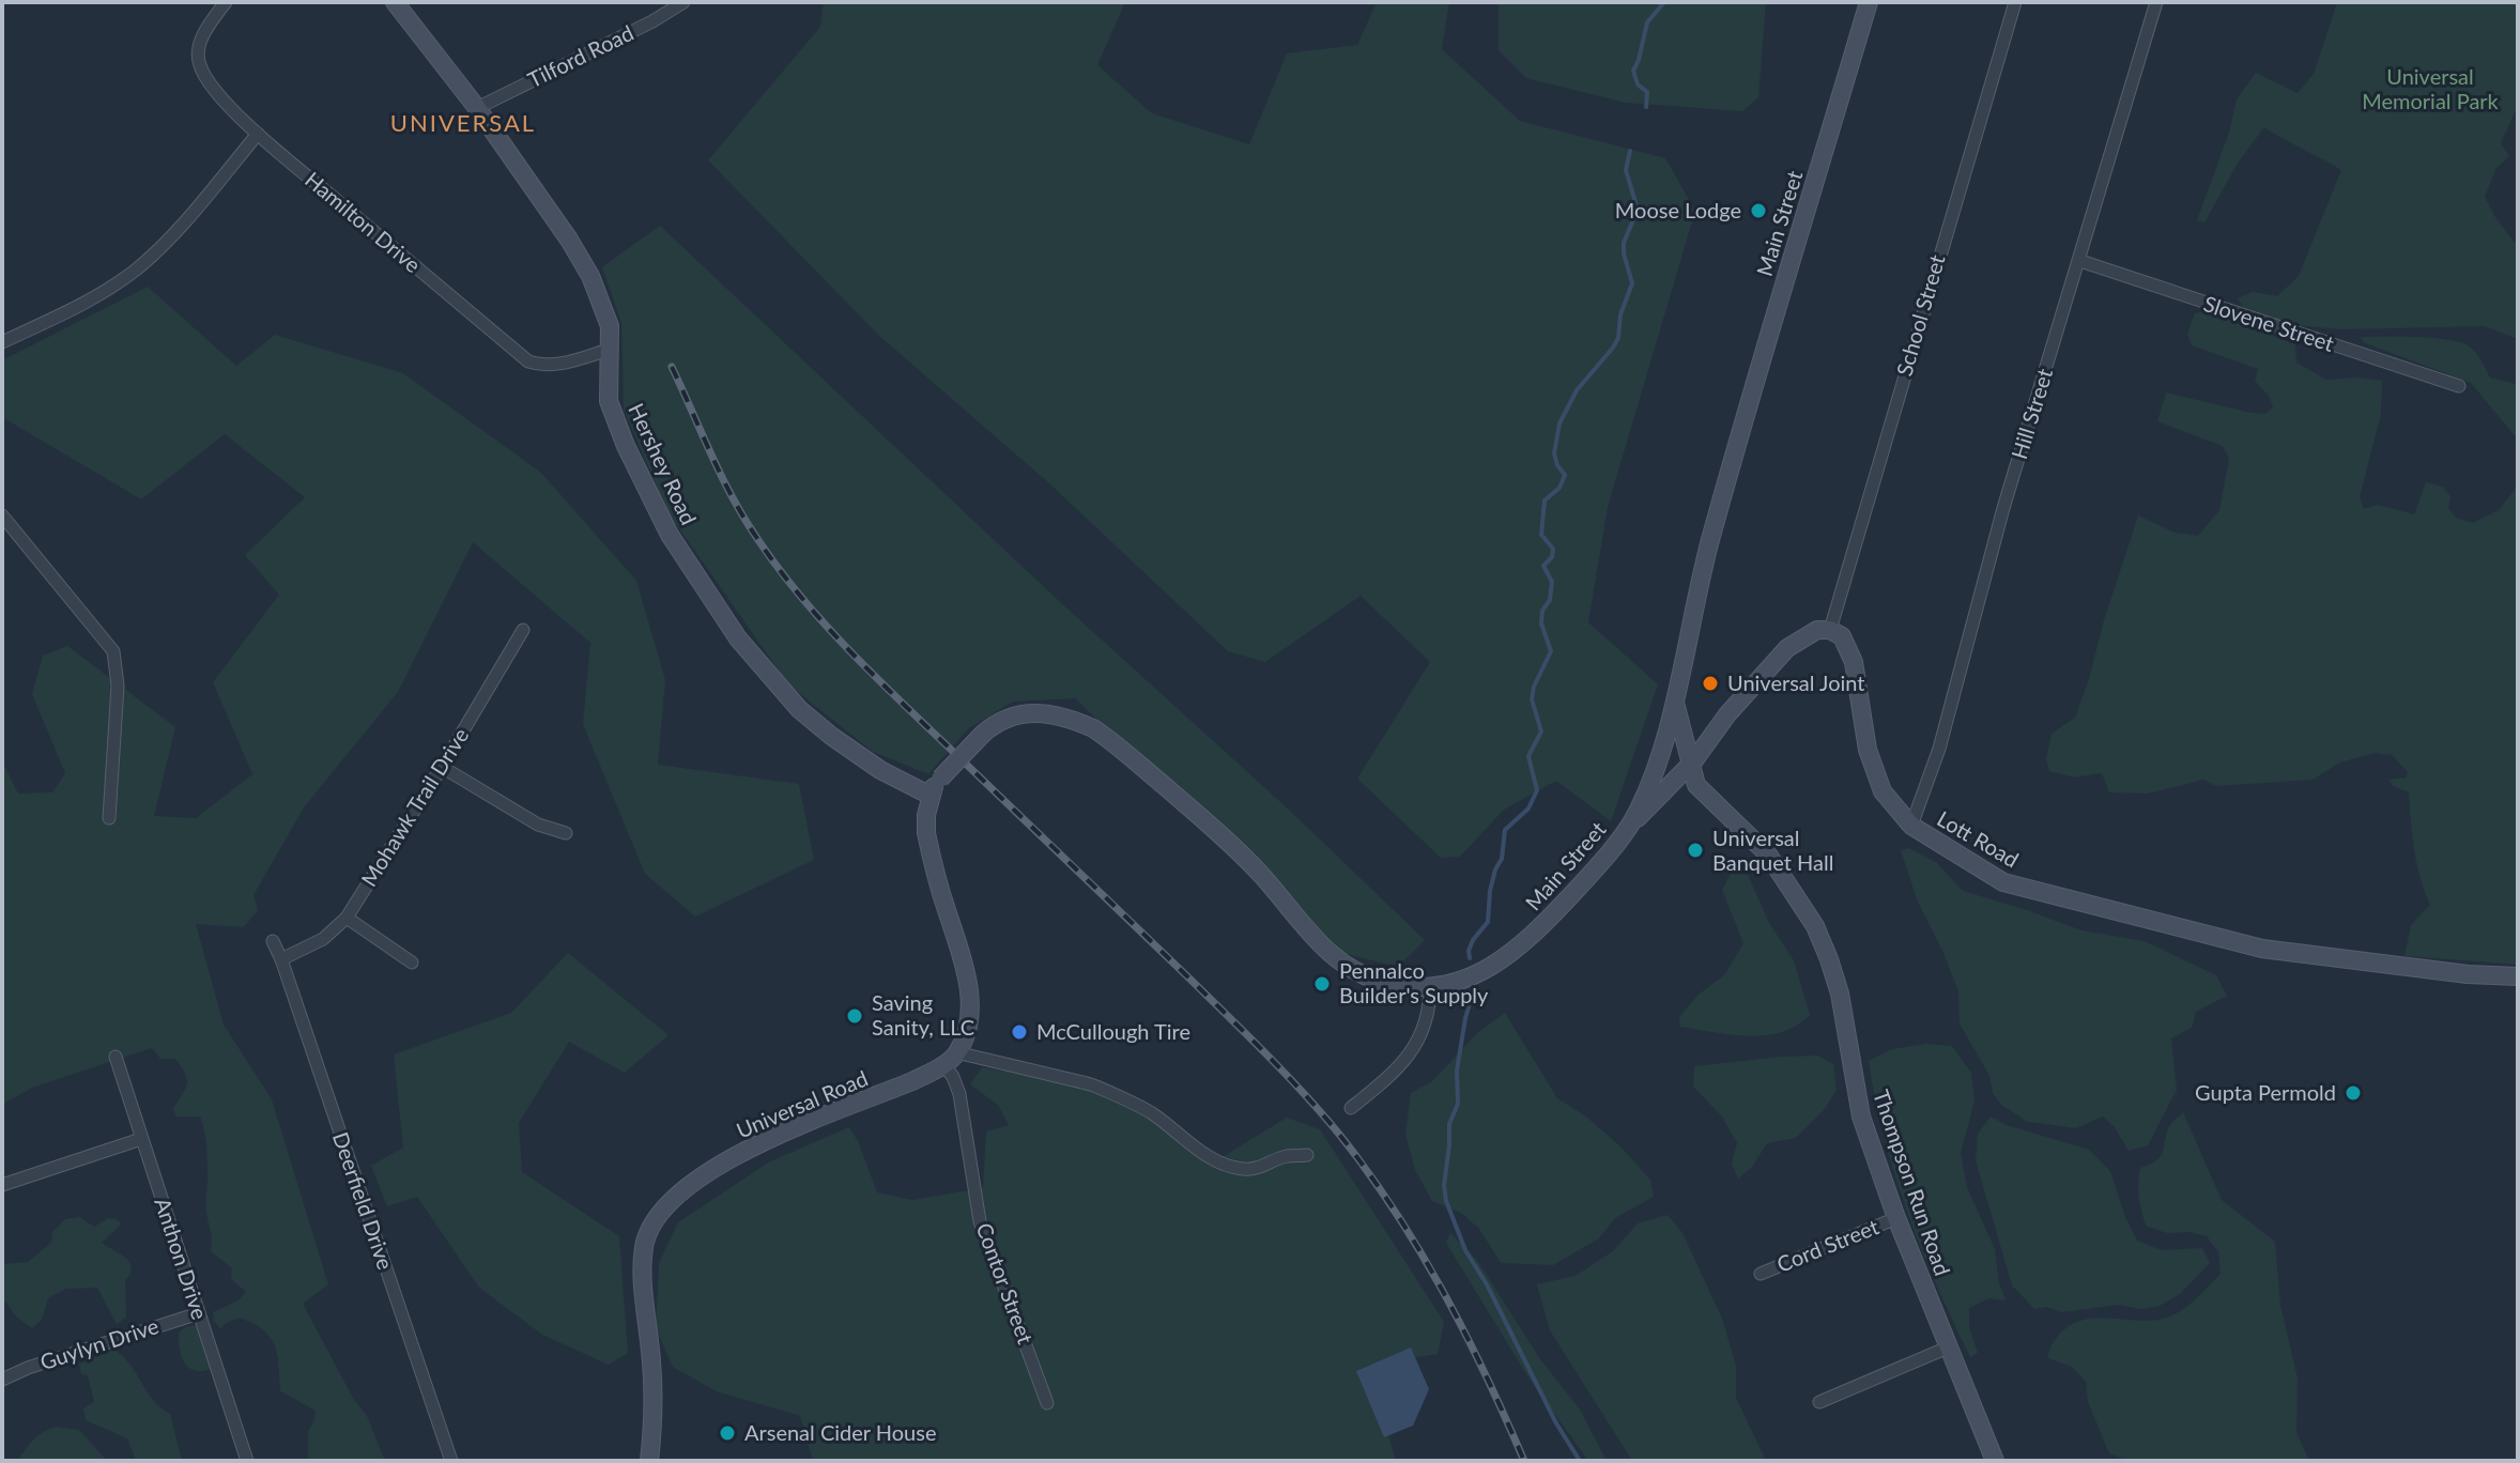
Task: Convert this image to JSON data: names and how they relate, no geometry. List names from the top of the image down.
{
  "streets": {
    "street": [
      "Tilford Road",
      "Hamilton Drive",
      "Main Street",
      "School Street",
      "Slovene Street",
      "Hill Street",
      "Hershey Road",
      "Mohawk Trail Drive",
      "Lott Road",
      "Universal Road",
      "Thompson Run Road",
      "Deerfield Drive",
      "Cord Street",
      "Anthon Drive",
      "Contor Street",
      "Guylyn Drive"
    ]
  },
  "crossings": [
    ["Tilford Road", "Hershey Road"],
    ["Hamilton Drive", "Hershey Road"],
    ["Main Street", "Hershey Road"],
    ["Main Street", "Thompson Run Road"],
    ["School Street", "Lott Road"],
    ["Slovene Street", "Hill Street"],
    ["Hill Street", "Lott Road"],
    ["Mohawk Trail Drive", "Deerfield Drive"],
    ["Universal Road", "Contor Street"],
    ["Thompson Run Road", "Cord Street"],
    ["Anthon Drive", "Guylyn Drive"]
  ],
  "districts": ["UNIVERSAL"],
  "parks": ["Universal Memorial Park"],
  "places": [
    "Moose Lodge",
    "Universal Joint",
    "Universal Banquet Hall",
    "Pennalco Builder's Supply",
    "Saving Sanity, LLC",
    "McCullough Tire",
    "Gupta Permold",
    "Arsenal Cider House"
  ]
}
